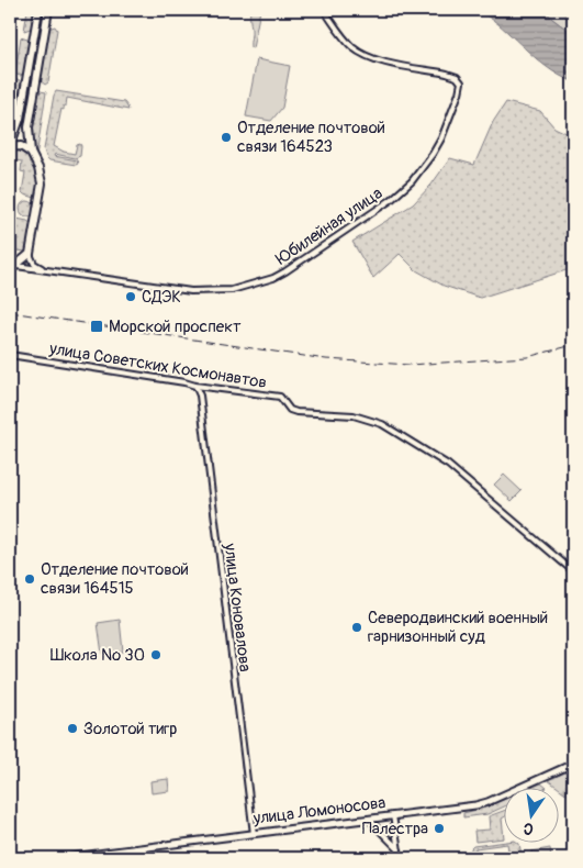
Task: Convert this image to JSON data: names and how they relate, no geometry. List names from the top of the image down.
{
  "streets": {
    "street": [
      "Юбилейная улица",
      "улица Советских Космонавтов",
      "улица Коновалова",
      "улица Ломоносова"
    ]
  },
  "crossings": [
    ["улица Советских Космонавтов", "улица Коновалова"],
    ["улица Коновалова", "улица Ломоносова"]
  ],
  "places": {
    "other": [
      "Отделение почтовой связи 164523",
      "СДЭК",
      "Отделение почтовой связи 164515",
      "Северодвинский военный гарнизонный суд",
      "Школа № 30",
      "Золотой тигр",
      "Палестра"
    ],
    "transit": ["Морской проспект"]
  },
  "north": "bottom"
}
